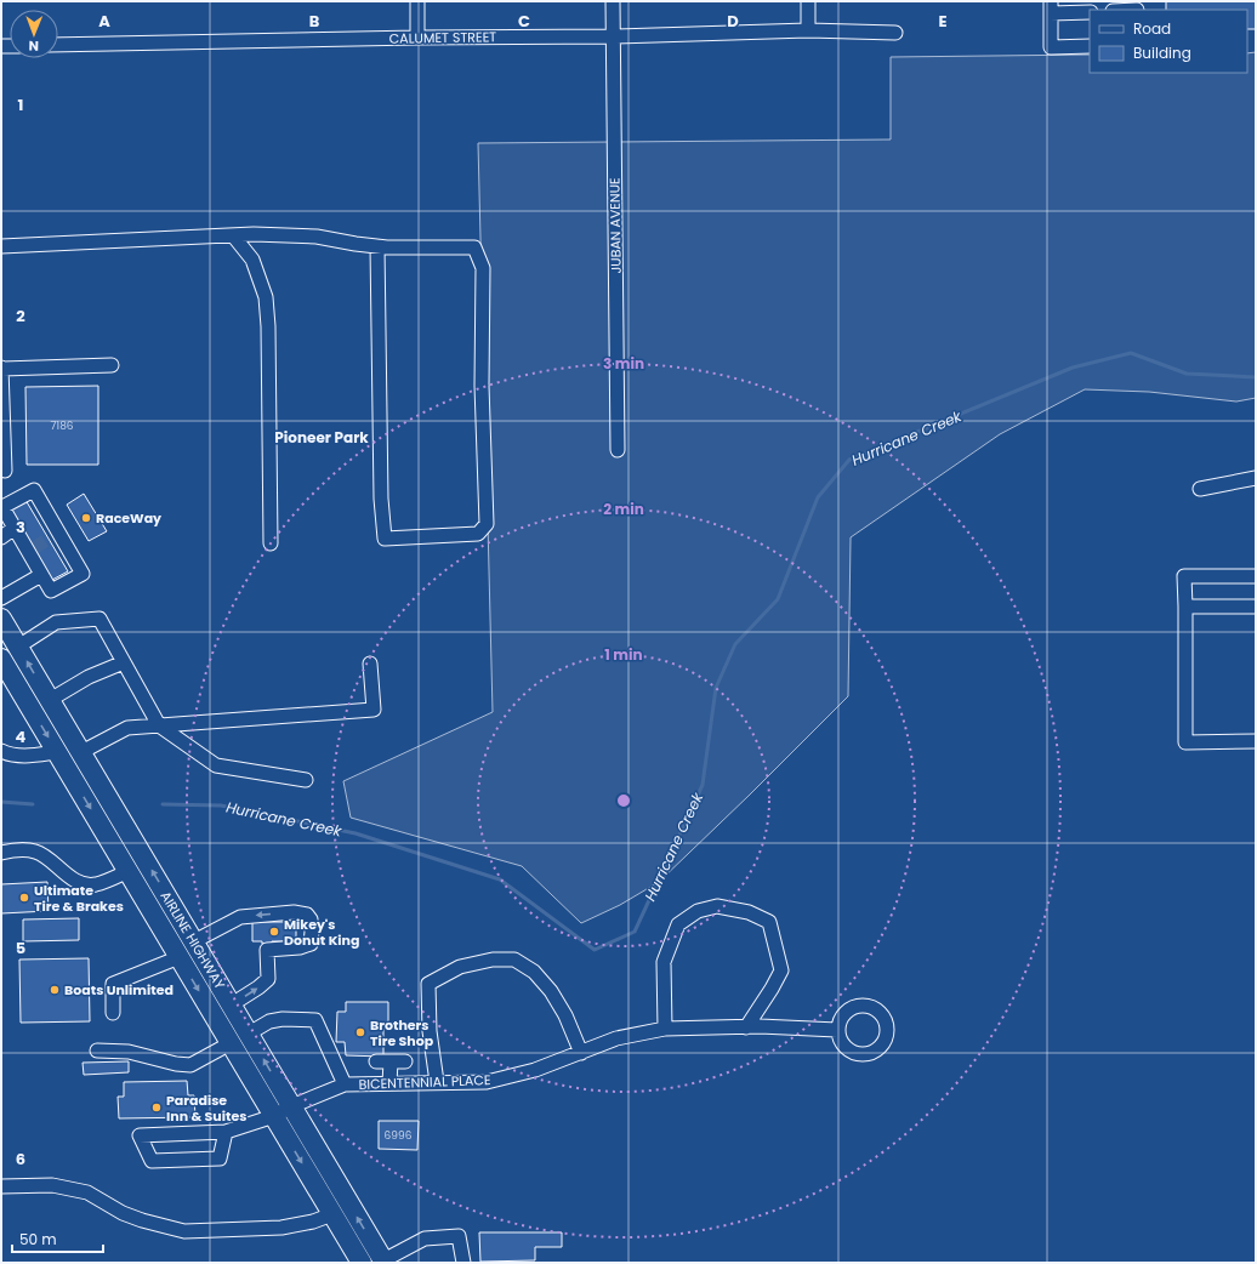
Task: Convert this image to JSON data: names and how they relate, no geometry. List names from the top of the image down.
{
  "streets": {
    "highway": ["AIRLINE HIGHWAY"],
    "street": ["CALUMET STREET", "JUBAN AVENUE", "BICENTENNIAL PLACE"]
  },
  "crossings": [
    ["CALUMET STREET", "JUBAN AVENUE"],
    ["AIRLINE HIGHWAY", "BICENTENNIAL PLACE"]
  ],
  "districts": ["Pioneer Park"],
  "water": ["Hurricane Creek"],
  "places": [
    "RaceWay",
    "Ultimate Tire & Brakes",
    "Mikey's Donut King",
    "Boats Unlimited",
    "Brothers Tire Shop",
    "Paradise Inn & Suites"
  ],
  "house_numbers": ["7186", "6996"],
  "legend": ["Road", "Building"],
  "scale_bar": "50 m",
  "north": "bottom",
  "grid": {
    "columns": [
      "A",
      "B",
      "C",
      "D",
      "E"
    ],
    "rows": [
      "1",
      "2",
      "3",
      "4",
      "5",
      "6"
    ]
  },
  "rings": ["3 min", "2 min", "1 min"]
}
